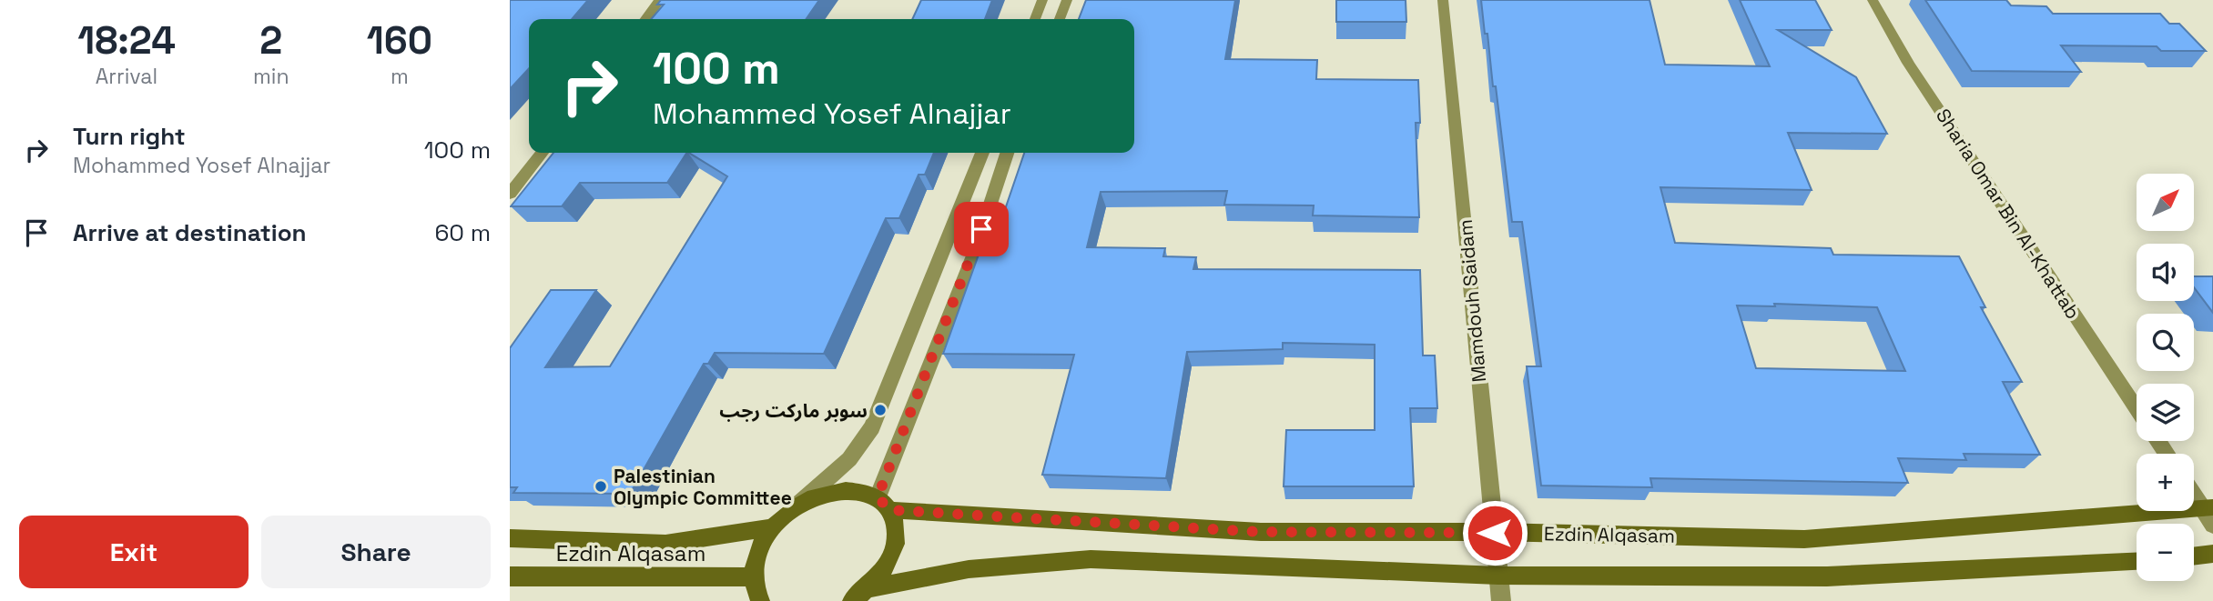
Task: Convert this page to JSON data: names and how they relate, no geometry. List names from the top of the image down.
{
  "streets": {
    "main road": ["Ezdin Alqasam"],
    "street": ["Sharia Omar Bin Al-Khattab", "Mamdouh Saidam"]
  },
  "crossings": [
    ["Mamdouh Saidam", "Ezdin Alqasam"]
  ],
  "places": ["سوبر ماركت رجب", "Palestinian Olympic Committee"],
  "north": "top right",
  "page": {
    "eta": [
      "18:24",
      "Arrival",
      "2",
      "min",
      "160",
      "m"
    ],
    "turn": ["100 m", "Mohammed Yosef Alnajjar"],
    "list": [
      {
        "name": "Turn right",
        "note": "Mohammed Yosef Alnajjar",
        "value": "100 m"
      },
      {
        "name": "Arrive at destination",
        "value": "60 m"
      }
    ],
    "map_buttons": ["+", "−"],
    "buttons": ["Exit", "Share"]
  }
}
